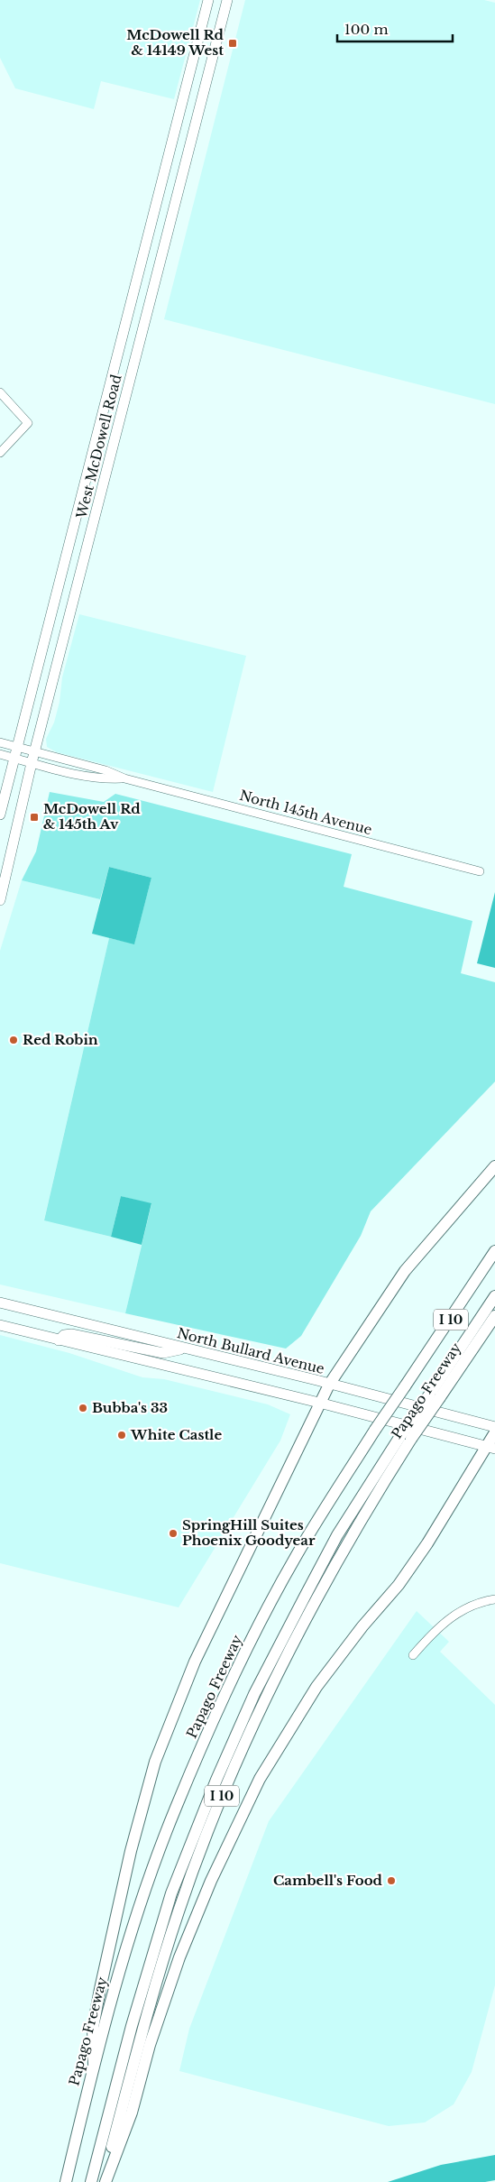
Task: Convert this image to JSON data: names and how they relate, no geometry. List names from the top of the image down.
{
  "streets": {
    "highway": ["I 10", "Papago Freeway"],
    "main road": ["West McDowell Road", "North Bullard Avenue"],
    "street": ["North 145th Avenue"]
  },
  "crossings": [
    ["West McDowell Road", "North 145th Avenue"]
  ],
  "places": {
    "transit": ["McDowell Rd & 14149 West", "McDowell Rd & 145th Av"],
    "other": [
      "Red Robin",
      "Bubba's 33",
      "White Castle",
      "SpringHill Suites Phoenix Goodyear",
      "Cambell's Food"
    ]
  },
  "scale_bar": "100 m"
}
